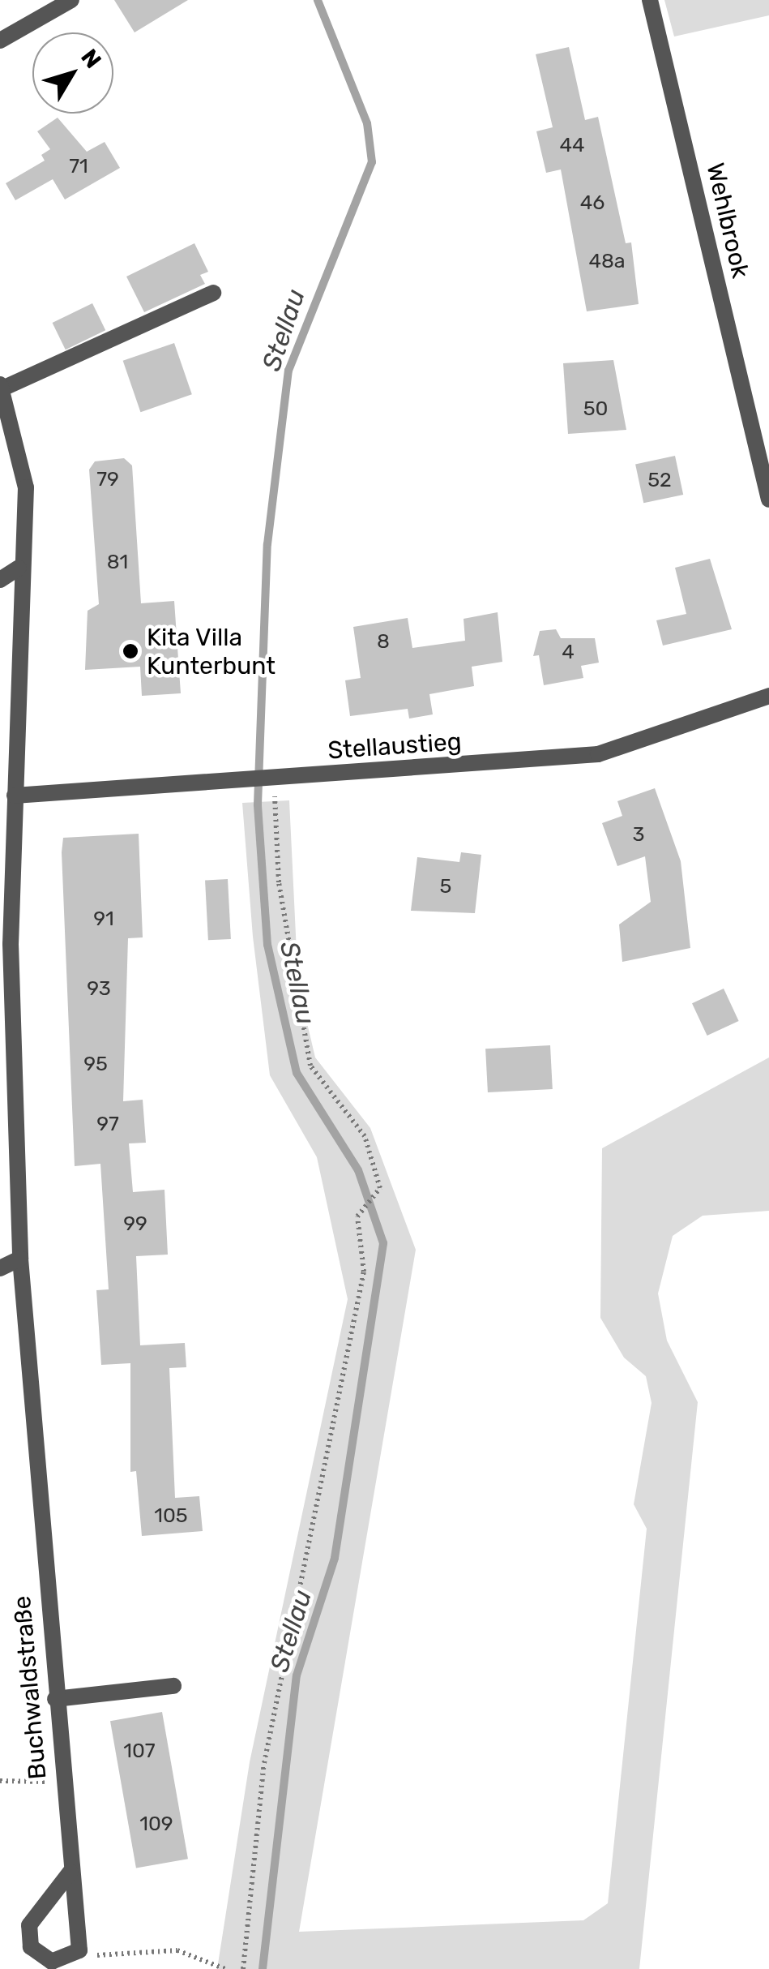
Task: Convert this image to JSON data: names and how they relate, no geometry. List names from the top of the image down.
{
  "streets": {
    "street": ["Wehlbrook", "Stellaustieg", "Buchwaldstraße"]
  },
  "crossings": [
    ["Stellaustieg", "Buchwaldstraße"]
  ],
  "water": ["Stellau"],
  "places": ["Kita Villa Kunterbunt"],
  "house_numbers": [
    "44",
    "71",
    "46",
    "48a",
    "50",
    "79",
    "52",
    "81",
    "8",
    "4",
    "3",
    "5",
    "91",
    "93",
    "95",
    "97",
    "99",
    "105",
    "107",
    "109"
  ],
  "north": "top right"
}
